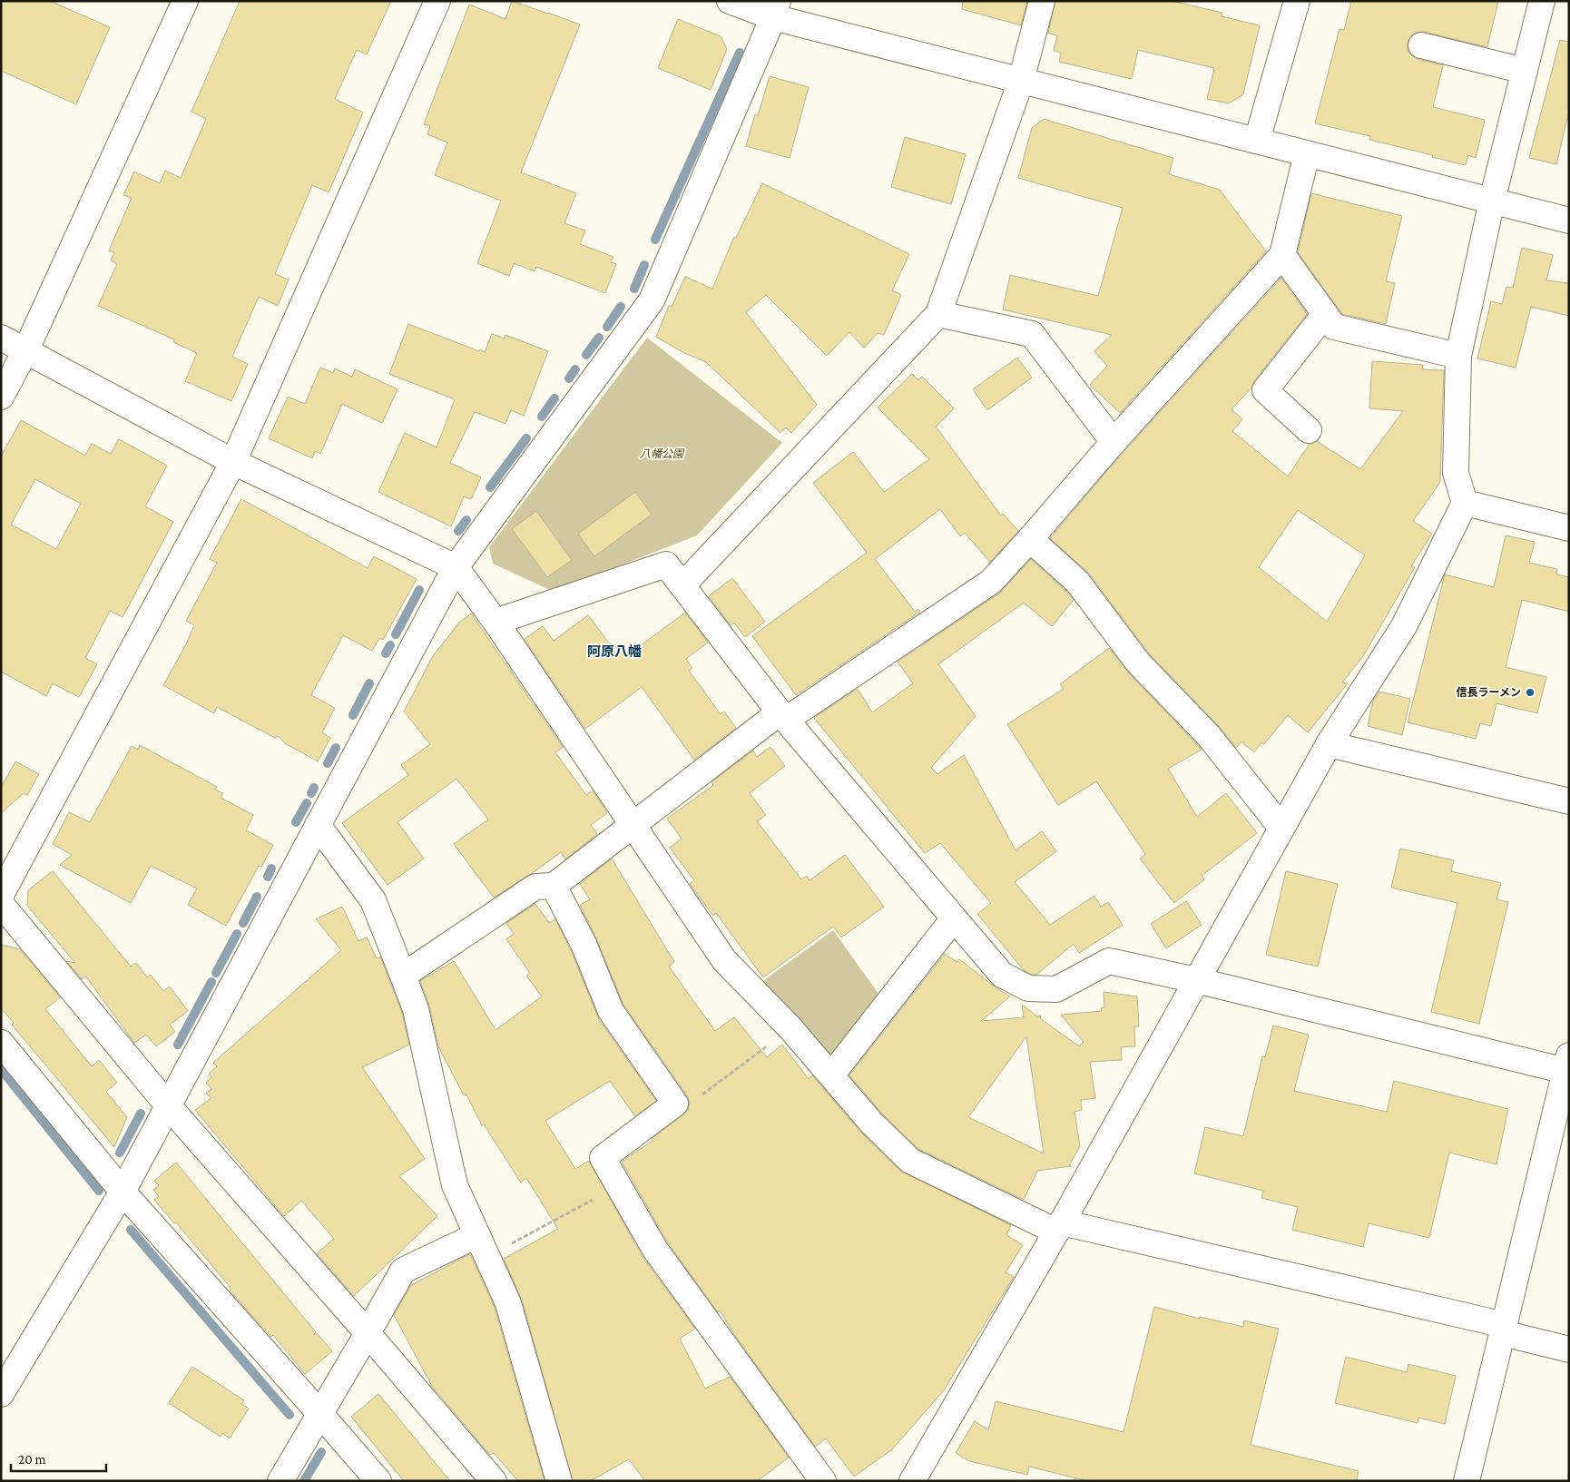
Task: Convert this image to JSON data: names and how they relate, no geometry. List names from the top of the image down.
{
  "districts": ["阿原八幡"],
  "parks": ["八幡公園"],
  "places": ["信長ラーメン"],
  "scale_bar": "20 m"
}
